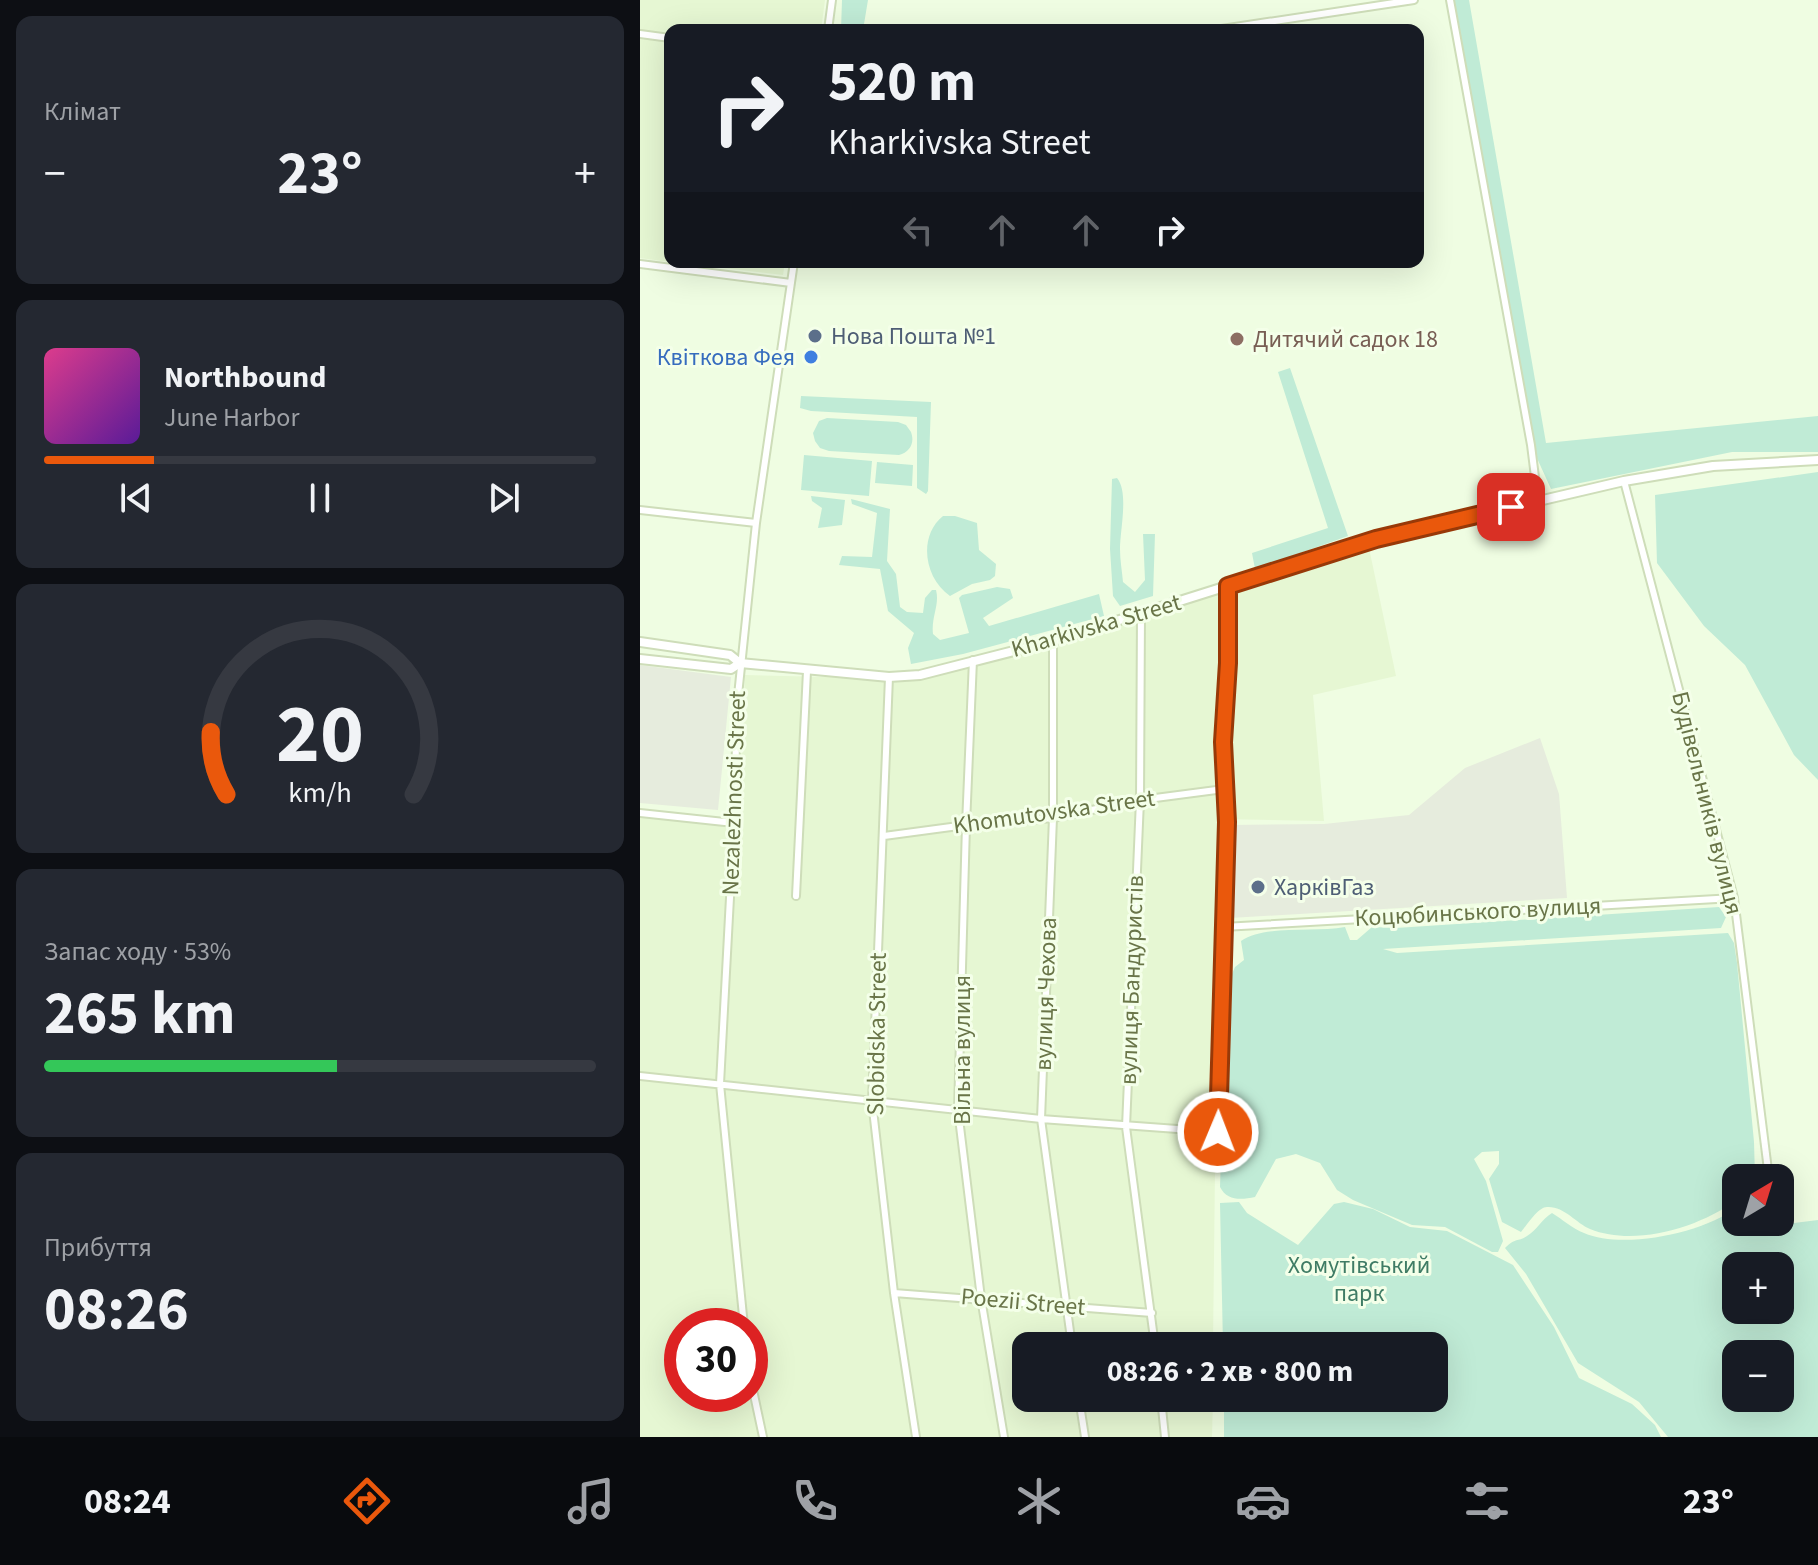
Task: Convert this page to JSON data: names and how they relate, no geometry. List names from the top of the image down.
{
  "streets": {
    "street": [
      "Kharkivska Street",
      "Nezalezhnosti Street",
      "Будівельників вулиця",
      "Khomutovska Street",
      "Коцюбинського вулиця",
      "вулиця Бандуристів",
      "вулиця Чехова",
      "Slobidska Street",
      "Вільна вулиця",
      "Poezii Street"
    ]
  },
  "crossings": [
    ["Kharkivska Street", "Nezalezhnosti Street"],
    ["Kharkivska Street", "Будівельників вулиця"],
    ["Kharkivska Street", "вулиця Бандуристів"],
    ["Kharkivska Street", "вулиця Чехова"],
    ["Kharkivska Street", "Slobidska Street"],
    ["Kharkivska Street", "Вільна вулиця"],
    ["Будівельників вулиця", "Коцюбинського вулиця"],
    ["Khomutovska Street", "вулиця Бандуристів"],
    ["Khomutovska Street", "вулиця Чехова"],
    ["Khomutovska Street", "Slobidska Street"],
    ["Khomutovska Street", "Вільна вулиця"],
    ["вулиця Бандуристів", "Poezii Street"],
    ["вулиця Чехова", "Poezii Street"],
    ["Slobidska Street", "Poezii Street"],
    ["Вільна вулиця", "Poezii Street"]
  ],
  "parks": ["Хомутівський парк"],
  "places": [
    "Нова Пошта №1",
    "Дитячий садок 18",
    "Квіткова Фея",
    "ХарківГаз"
  ],
  "north": "top right",
  "page": {
    "tile": [
      "Клімат",
      ["Запас ходу · 53%", "265 km"],
      ["Прибуття", "08:26"]
    ],
    "turn": ["520 m", "Kharkivska Street"],
    "heat": ["−", "23°", "+"],
    "song": ["Northbound", "June Harbor"],
    "map_buttons": ["+", "−"],
    "limit": "30",
    "trip": "08:26 · 2 хв · 800 m",
    "tabs": ["08:24", "23°"],
    "gauge": ["20", "km/h"]
  }
}
